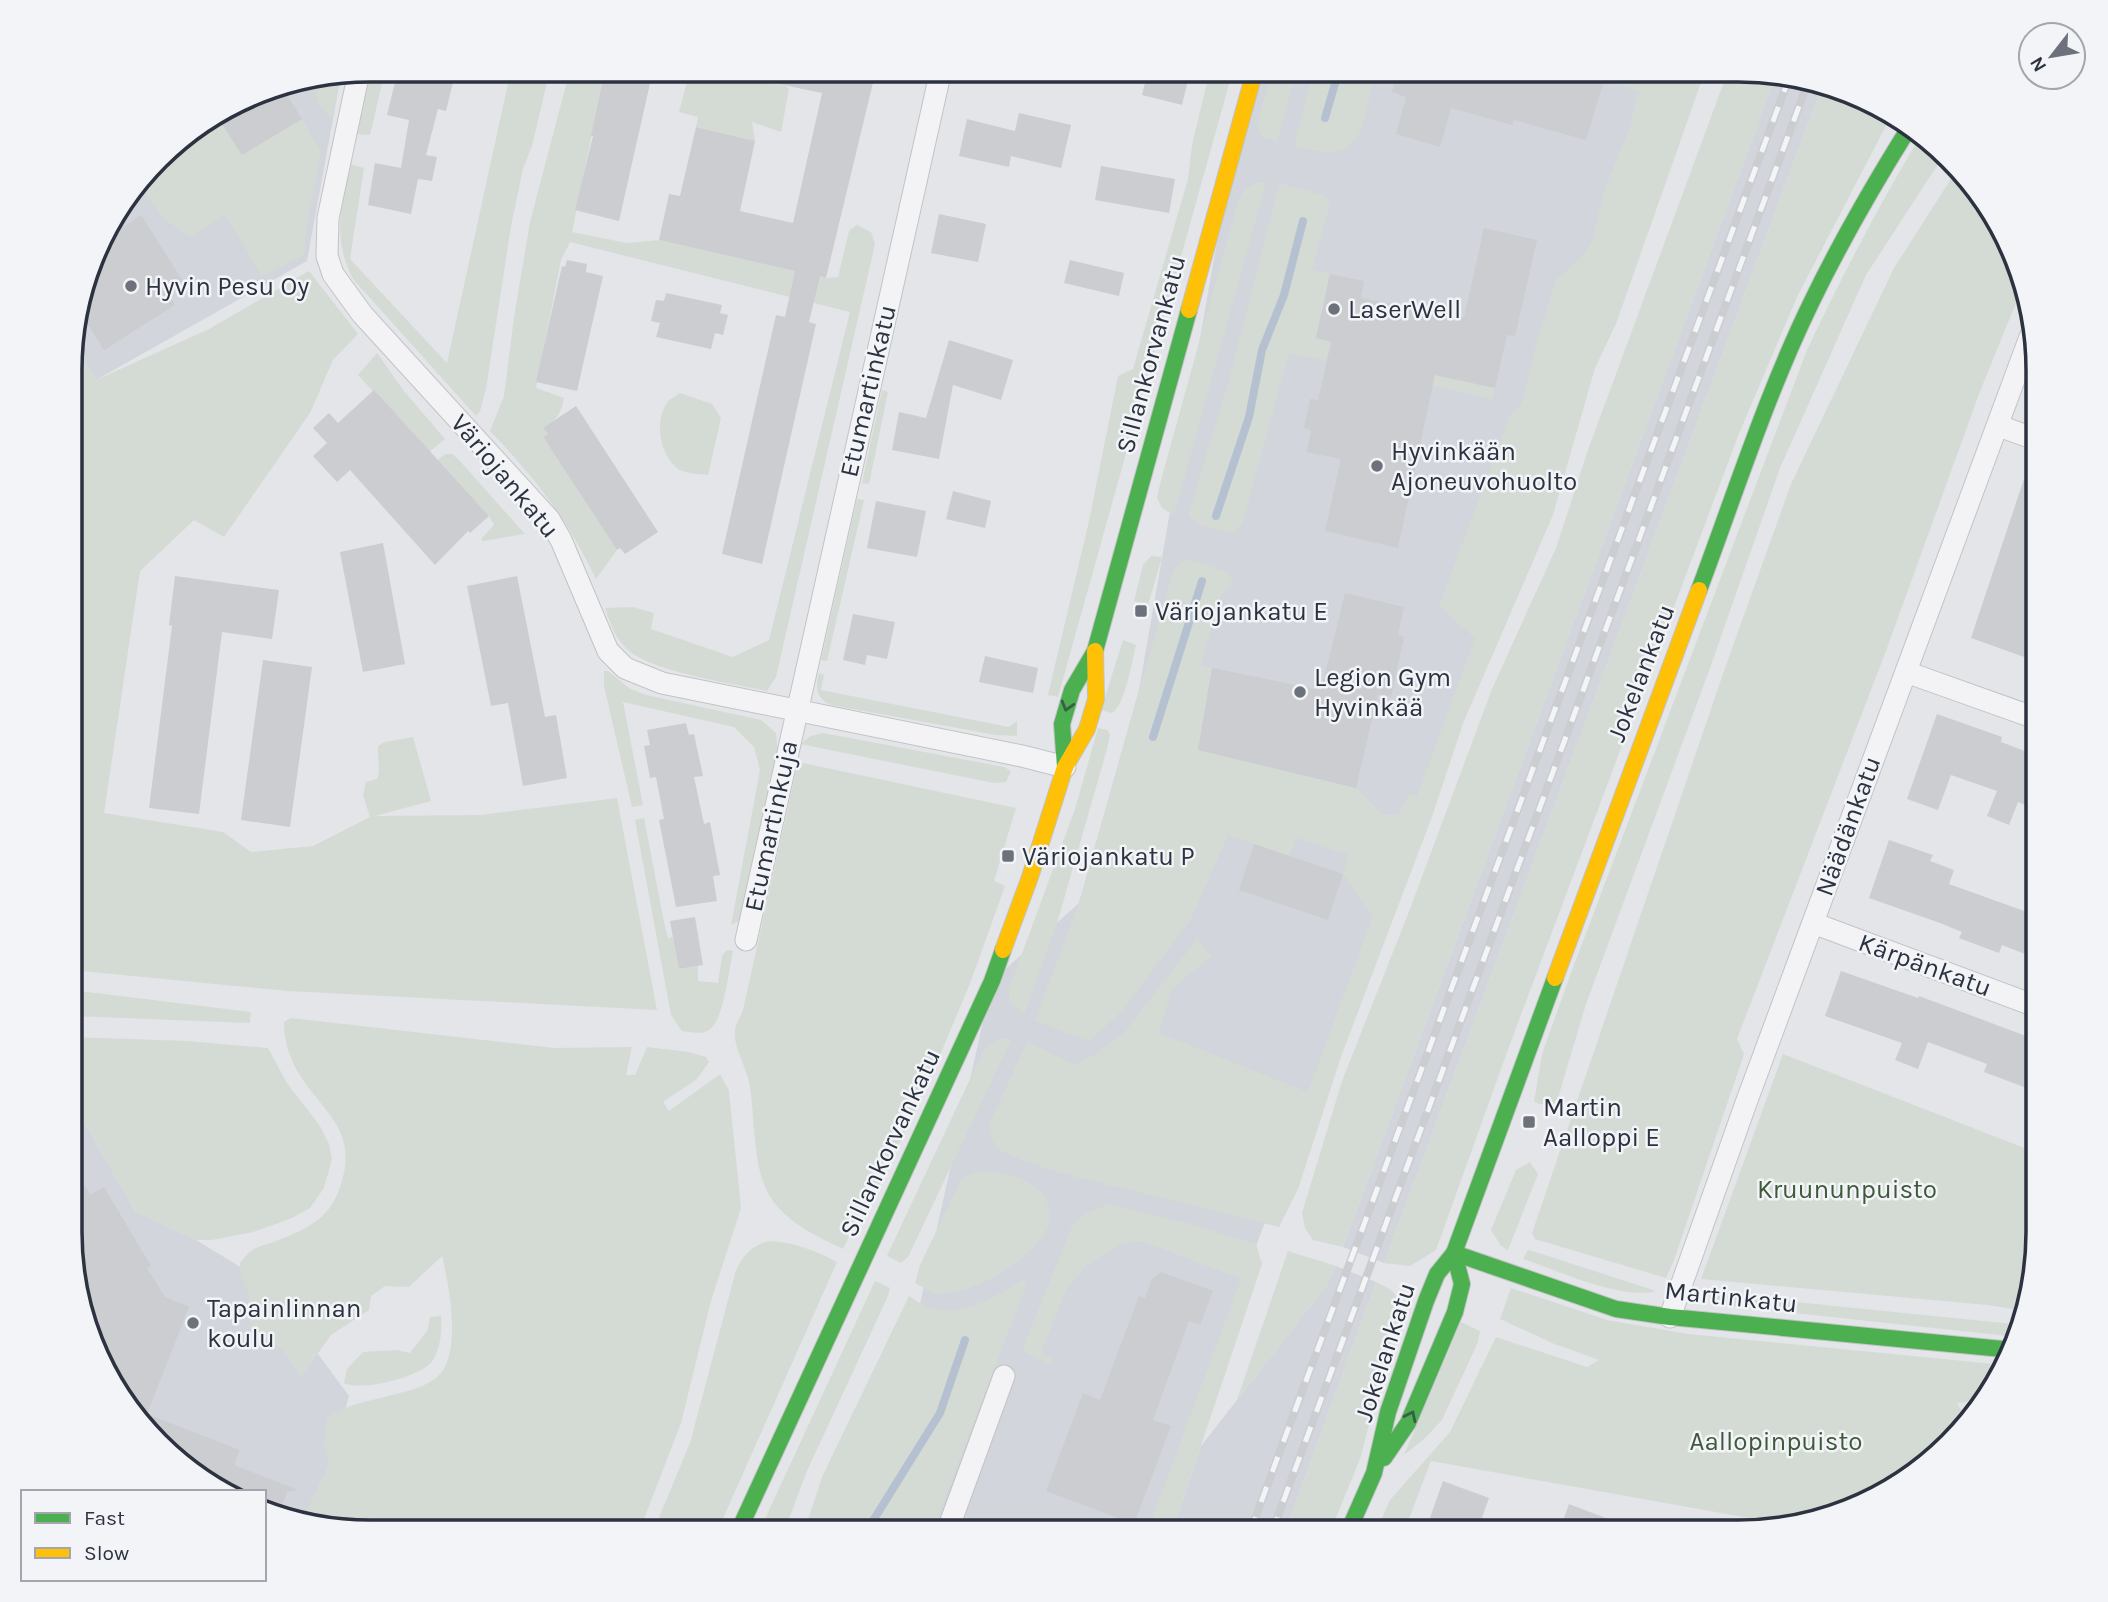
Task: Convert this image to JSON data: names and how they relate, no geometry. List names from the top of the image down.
{
  "streets": {
    "street": [
      "Sillankorvankatu",
      "Etumartinkatu",
      "Väriojankatu",
      "Jokelankatu",
      "Etumartinkuja",
      "Näädänkatu",
      "Kärpänkatu",
      "Martinkatu"
    ]
  },
  "crossings": [
    ["Sillankorvankatu", "Väriojankatu"],
    ["Etumartinkatu", "Väriojankatu"],
    ["Etumartinkatu", "Etumartinkuja"],
    ["Väriojankatu", "Etumartinkuja"],
    ["Jokelankatu", "Martinkatu"],
    ["Näädänkatu", "Kärpänkatu"],
    ["Näädänkatu", "Martinkatu"]
  ],
  "parks": ["Kruununpuisto", "Aallopinpuisto"],
  "places": {
    "other": [
      "Hyvin Pesu Oy",
      "LaserWell",
      "Hyvinkään Ajoneuvohuolto",
      "Legion Gym Hyvinkää",
      "Tapainlinnan koulu"
    ],
    "transit": ["Väriojankatu E", "Väriojankatu P", "Martin Aalloppi E"]
  },
  "legend": ["Fast", "Slow"],
  "north": "bottom left"
}
